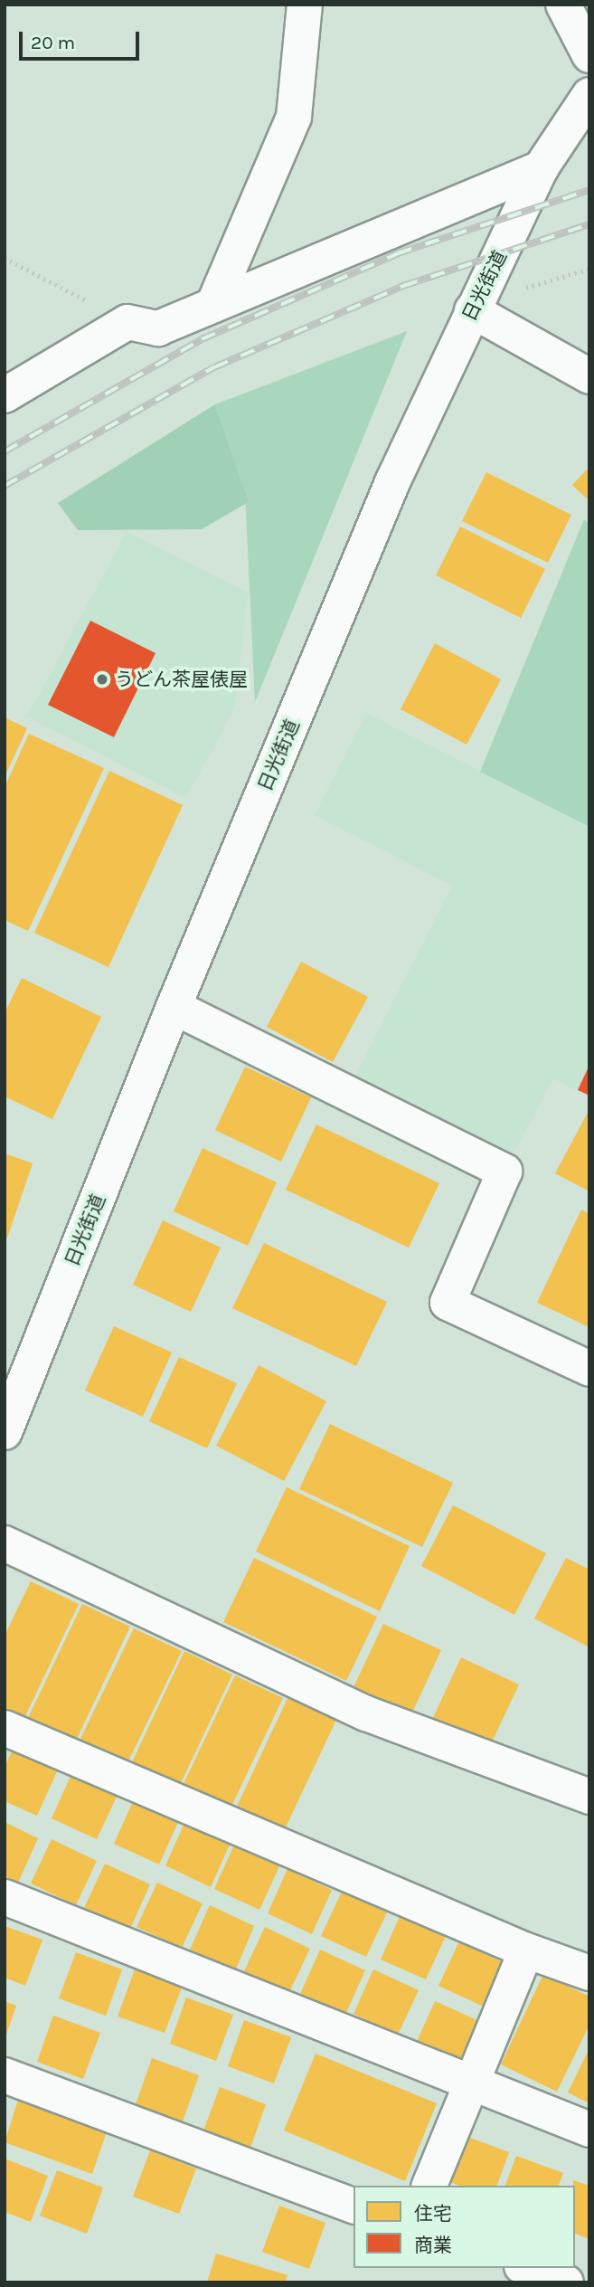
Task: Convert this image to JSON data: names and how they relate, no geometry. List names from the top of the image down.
{
  "streets": {
    "street": ["日光街道"]
  },
  "places": ["うどん茶屋俵屋"],
  "legend": ["住宅", "商業"],
  "scale_bar": "20 m"
}
